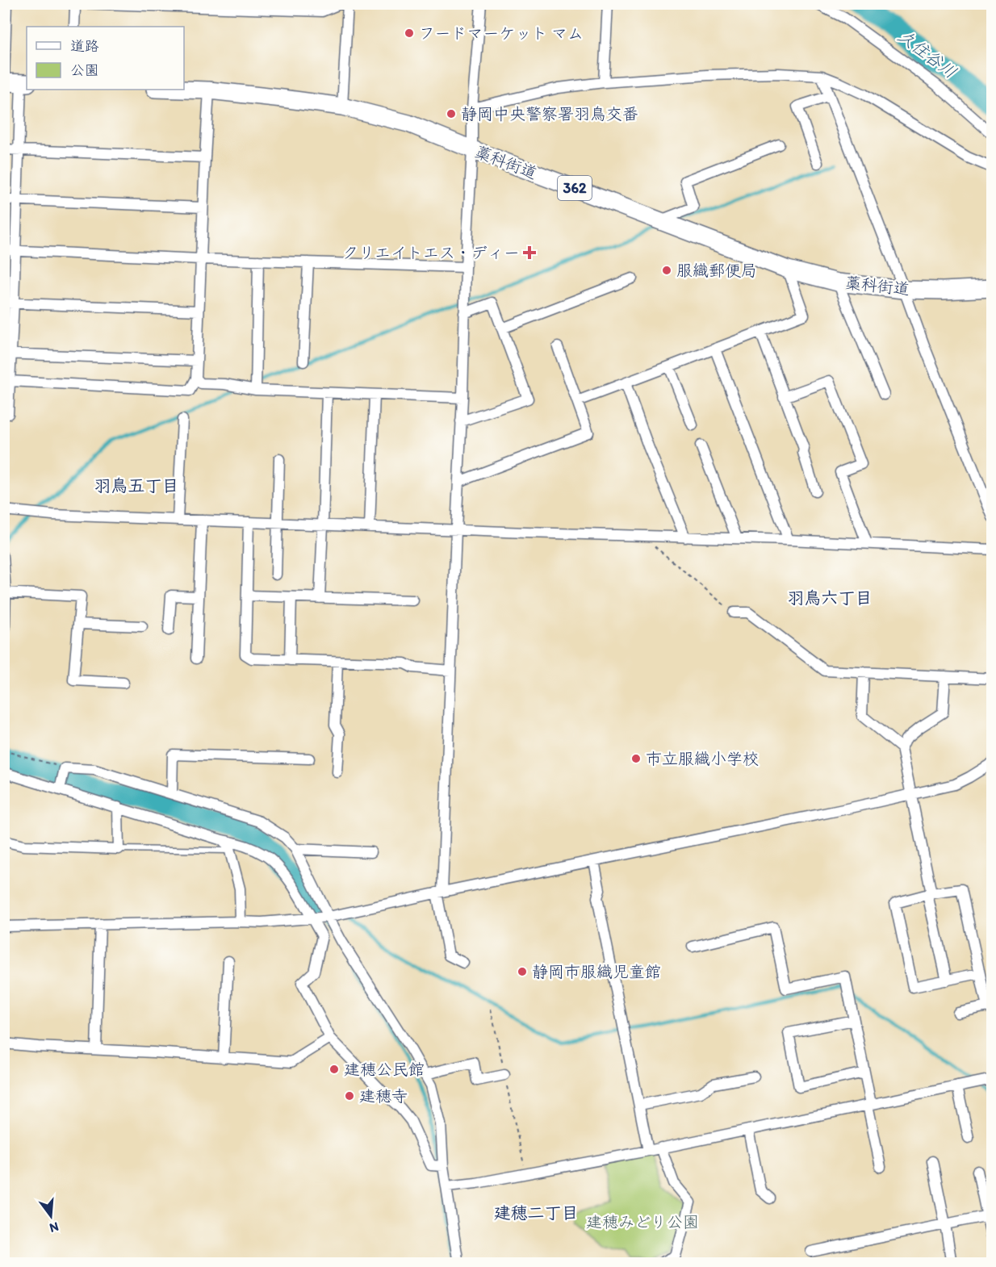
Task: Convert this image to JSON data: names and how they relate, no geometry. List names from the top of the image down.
{
  "streets": {
    "highway": ["藁科街道", "362"]
  },
  "districts": ["羽鳥五丁目", "羽鳥六丁目", "建穂二丁目"],
  "water": ["久住谷川"],
  "parks": ["建穂みどり公園"],
  "places": {
    "other": [
      "フードマーケット マム",
      "静岡中央警察署羽鳥交番",
      "服織郵便局",
      "市立服織小学校",
      "静岡市服織児童館",
      "建穂公民館",
      "建穂寺"
    ],
    "health": ["クリエイトエス・ディー"]
  },
  "legend": ["道路", "公園"],
  "north": "bottom"
}
